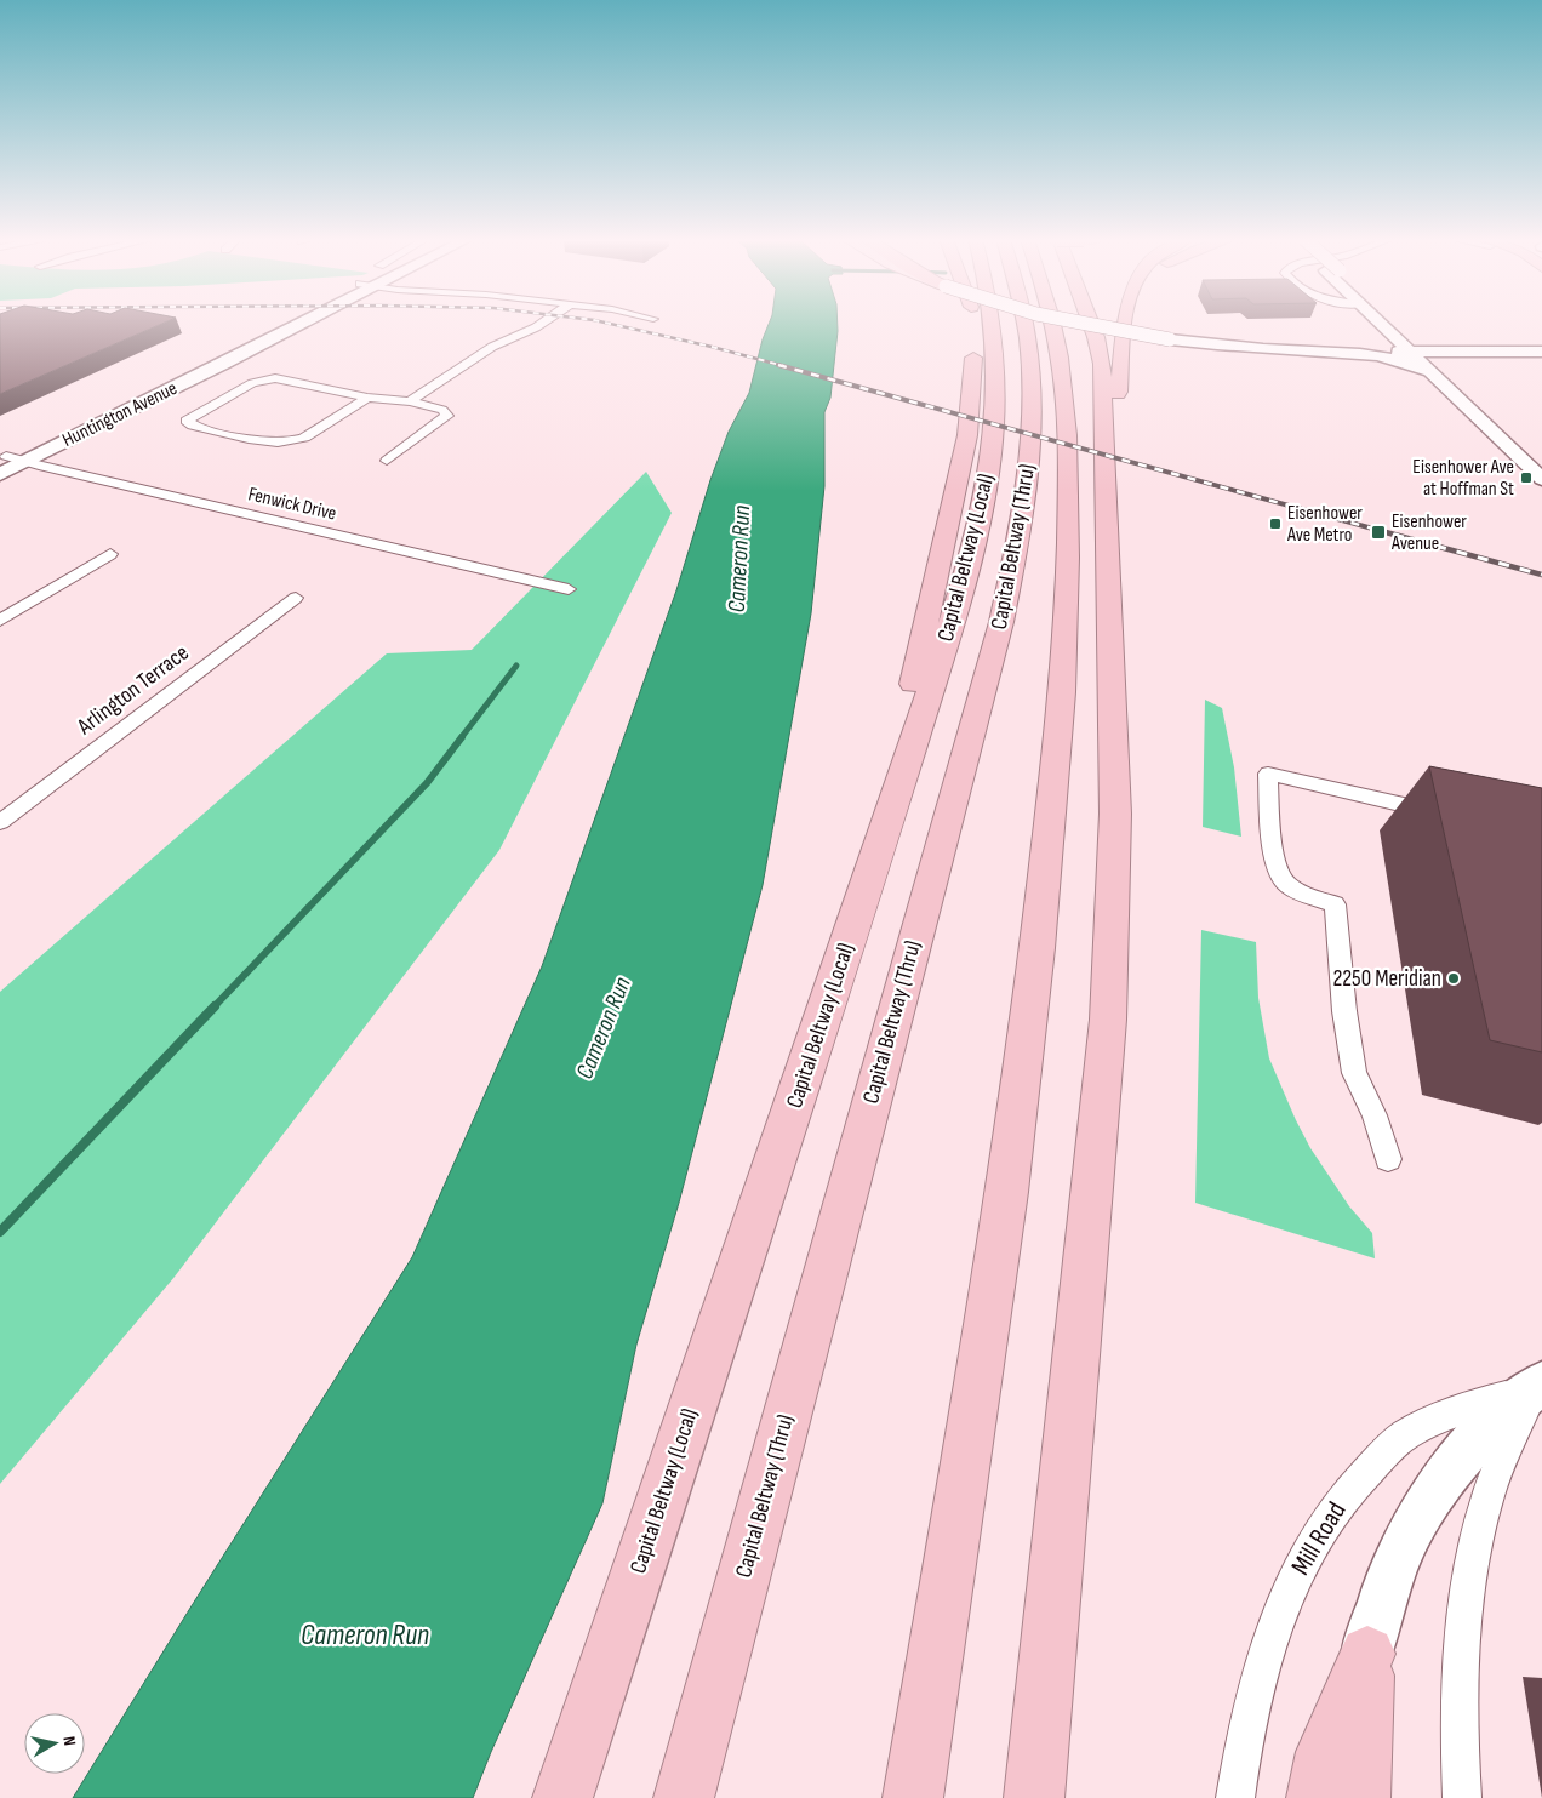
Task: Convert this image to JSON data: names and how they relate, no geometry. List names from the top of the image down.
{
  "streets": {
    "highway": ["Capital Beltway (Thru)", "Capital Beltway (Local)"],
    "main road": ["Huntington Avenue"],
    "street": ["Fenwick Drive", "Arlington Terrace", "Mill Road"]
  },
  "crossings": [
    ["Huntington Avenue", "Fenwick Drive"]
  ],
  "water": ["Cameron Run"],
  "places": {
    "transit": ["Eisenhower Ave at Hoffman St", "Eisenhower Ave Metro", "Eisenhower Avenue"],
    "other": ["2250 Meridian"]
  },
  "north": "right"
}
